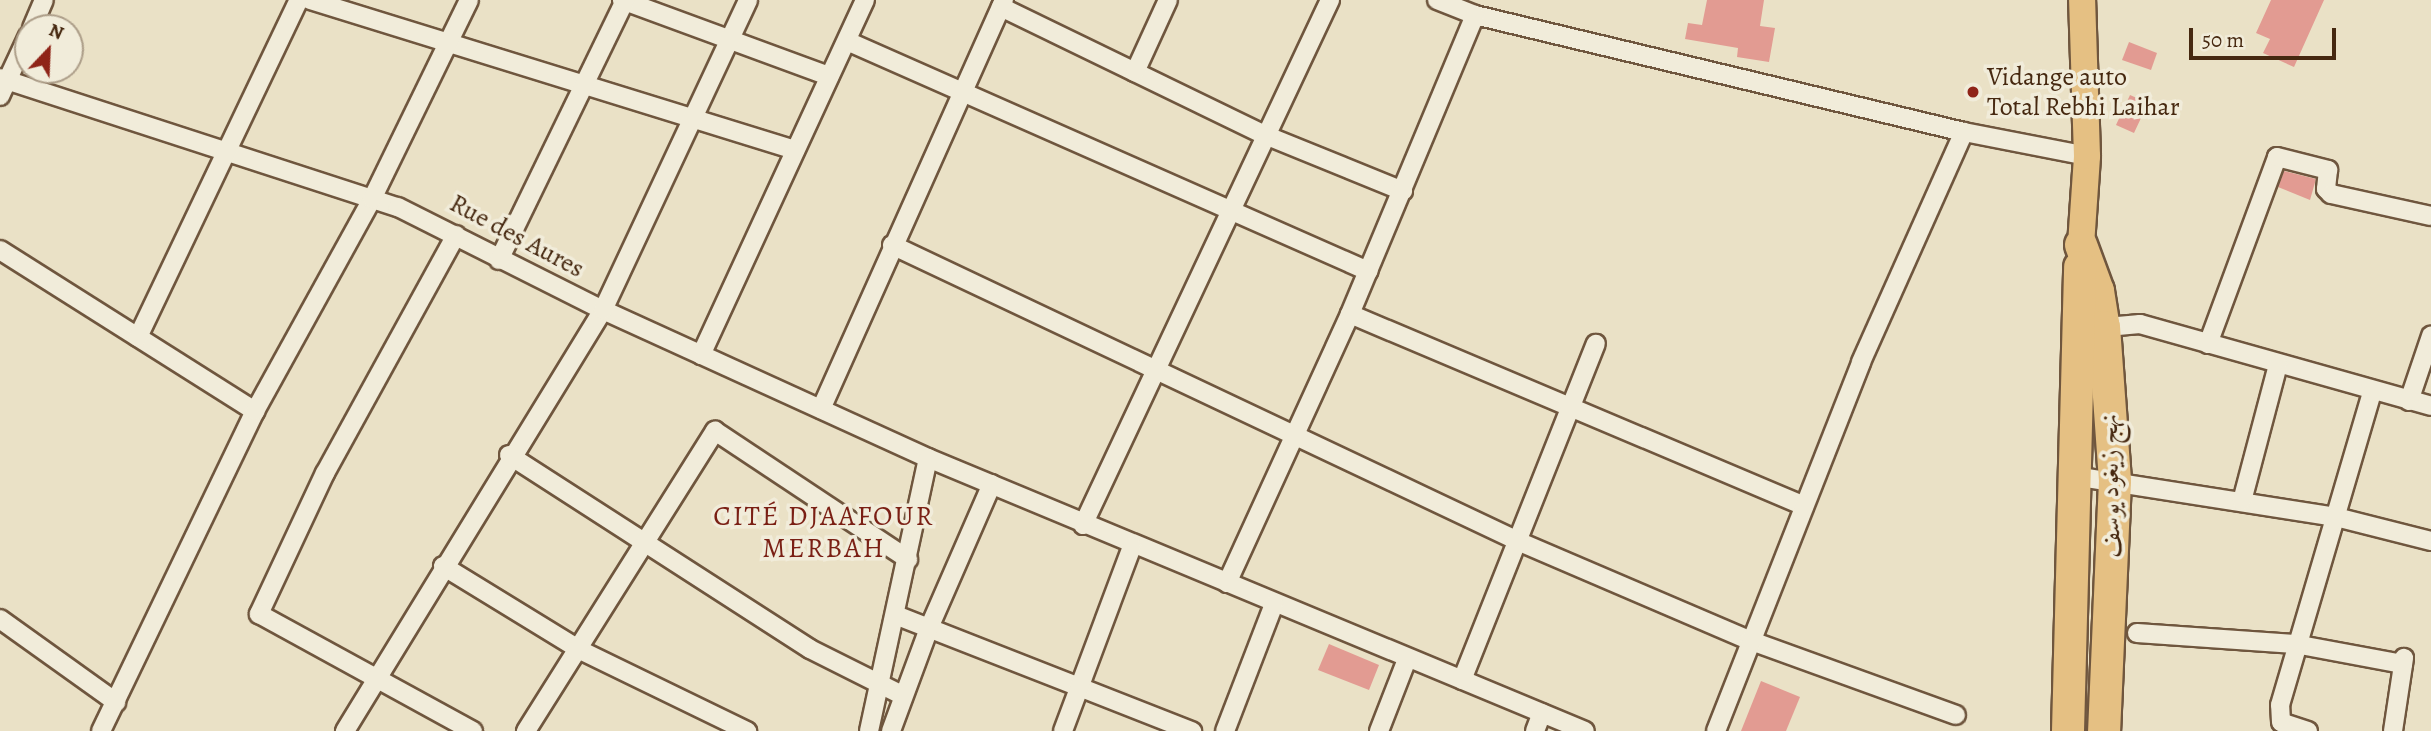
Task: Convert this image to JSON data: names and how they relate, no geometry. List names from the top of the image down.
{
  "streets": {
    "highway": ["نهج زيغود يوسف"],
    "street": ["Rue des Aures"]
  },
  "districts": ["CITÉ DJAAFOUR MERBAH"],
  "places": ["Vidange auto Total Rebhi Laihar"],
  "scale_bar": "50 m",
  "north": "top right"
}
